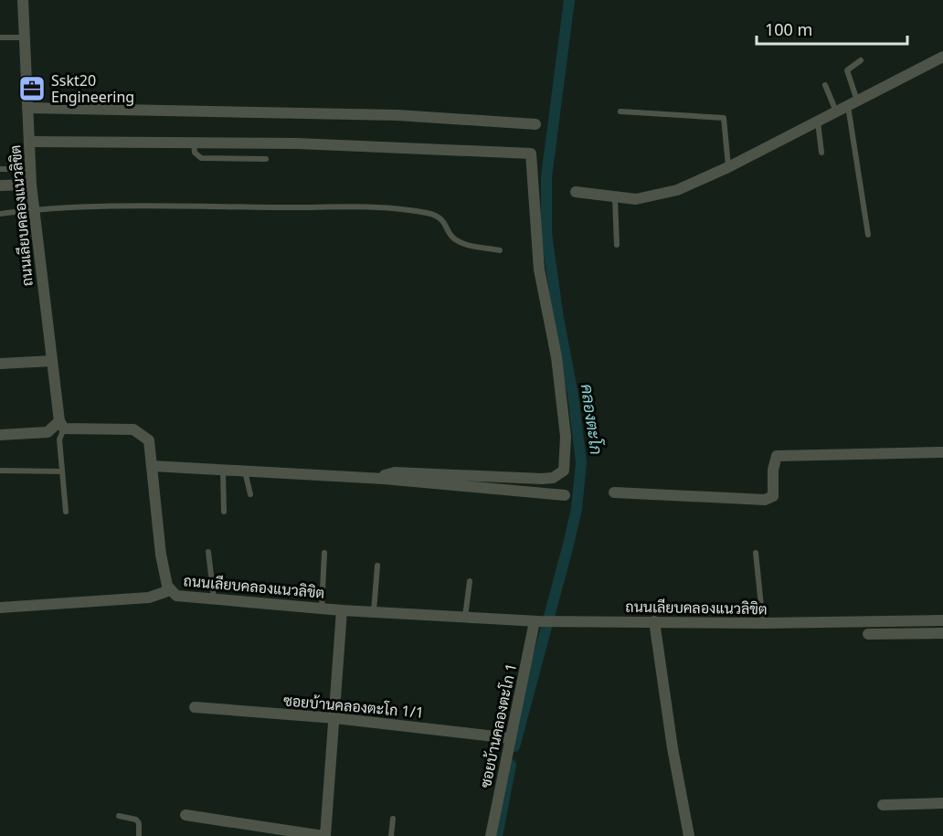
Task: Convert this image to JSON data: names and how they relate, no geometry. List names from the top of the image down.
{
  "streets": {
    "street": ["ถนนเลียบคลองแนวลิขิต", "ซอยบ้านคลองตะโก 1/1", "ซอยบ้านคลองตะโก 1"]
  },
  "crossings": [
    ["ถนนเลียบคลองแนวลิขิต", "ซอยบ้านคลองตะโก 1"],
    ["ซอยบ้านคลองตะโก 1/1", "ซอยบ้านคลองตะโก 1"]
  ],
  "water": ["คลองตะโก"],
  "places": {
    "office": ["Sskt20 Engineering"]
  },
  "scale_bar": "100 m"
}
